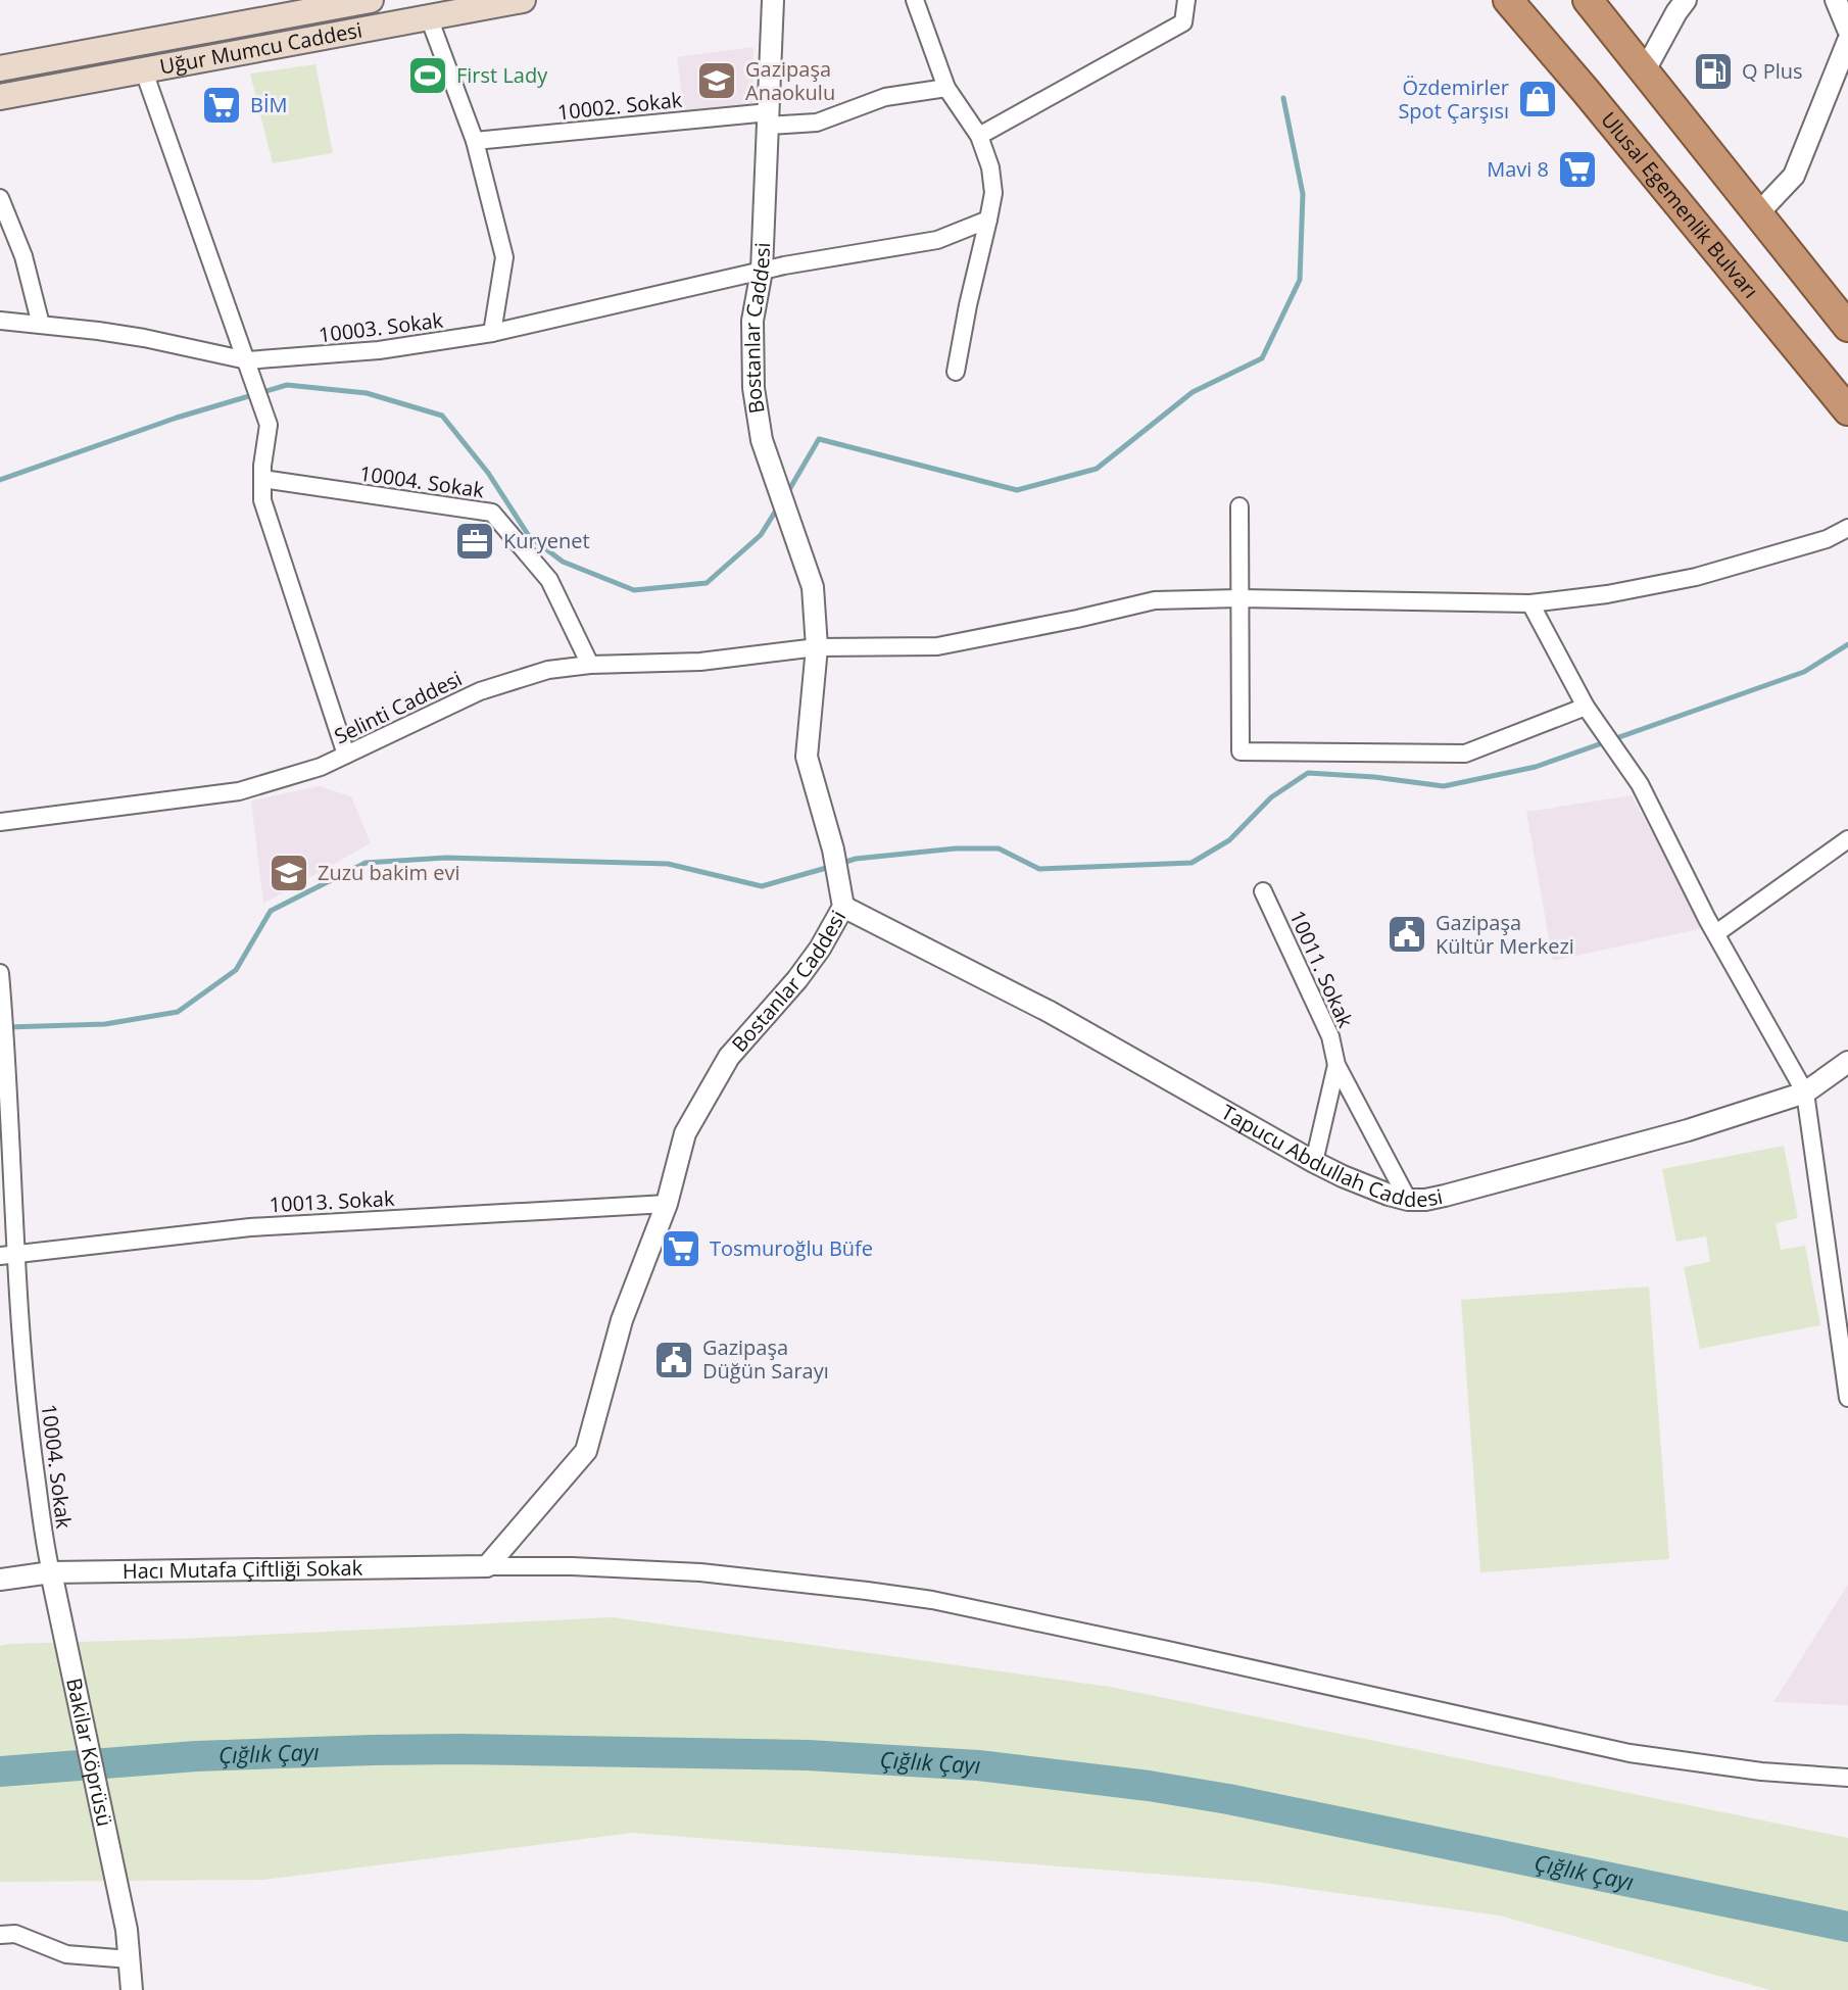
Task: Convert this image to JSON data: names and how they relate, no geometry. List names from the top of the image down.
{
  "streets": {
    "highway": ["Ulusal Egemenlik Bulvarı"],
    "main road": ["Uğur Mumcu Caddesi"],
    "street": [
      "10002. Sokak",
      "Bostanlar Caddesi",
      "10003. Sokak",
      "10004. Sokak",
      "Selinti Caddesi",
      "10011. Sokak",
      "Tapucu Abdullah Caddesi",
      "10013. Sokak",
      "Hacı Mutafa Çiftliği Sokak",
      "Bakilar Köprüsü"
    ]
  },
  "crossings": [
    ["10002. Sokak", "Bostanlar Caddesi"],
    ["Bostanlar Caddesi", "10003. Sokak"],
    ["Bostanlar Caddesi", "Selinti Caddesi"],
    ["Bostanlar Caddesi", "Tapucu Abdullah Caddesi"],
    ["Bostanlar Caddesi", "10013. Sokak"],
    ["Bostanlar Caddesi", "Hacı Mutafa Çiftliği Sokak"],
    ["10004. Sokak", "Selinti Caddesi"],
    ["10004. Sokak", "10013. Sokak"],
    ["10004. Sokak", "Hacı Mutafa Çiftliği Sokak"],
    ["10004. Sokak", "Bakilar Köprüsü"],
    ["10011. Sokak", "Tapucu Abdullah Caddesi"],
    ["Hacı Mutafa Çiftliği Sokak", "Bakilar Köprüsü"]
  ],
  "water": ["Çığlık Çayı"],
  "places": {
    "fuel station": ["Q Plus"],
    "sports": ["First Lady"],
    "school or university": ["Gazipaşa Anaokulu", "Zuzu bakim evi"],
    "shop": ["Özdemirler Spot Çarşısı"],
    "supermarket": ["BİM", "Mavi 8", "Tosmuroğlu Büfe"],
    "office": ["Kuryenet"],
    "public building": ["Gazipaşa Kültür Merkezi", "Gazipaşa Düğün Sarayı"]
  }
}
